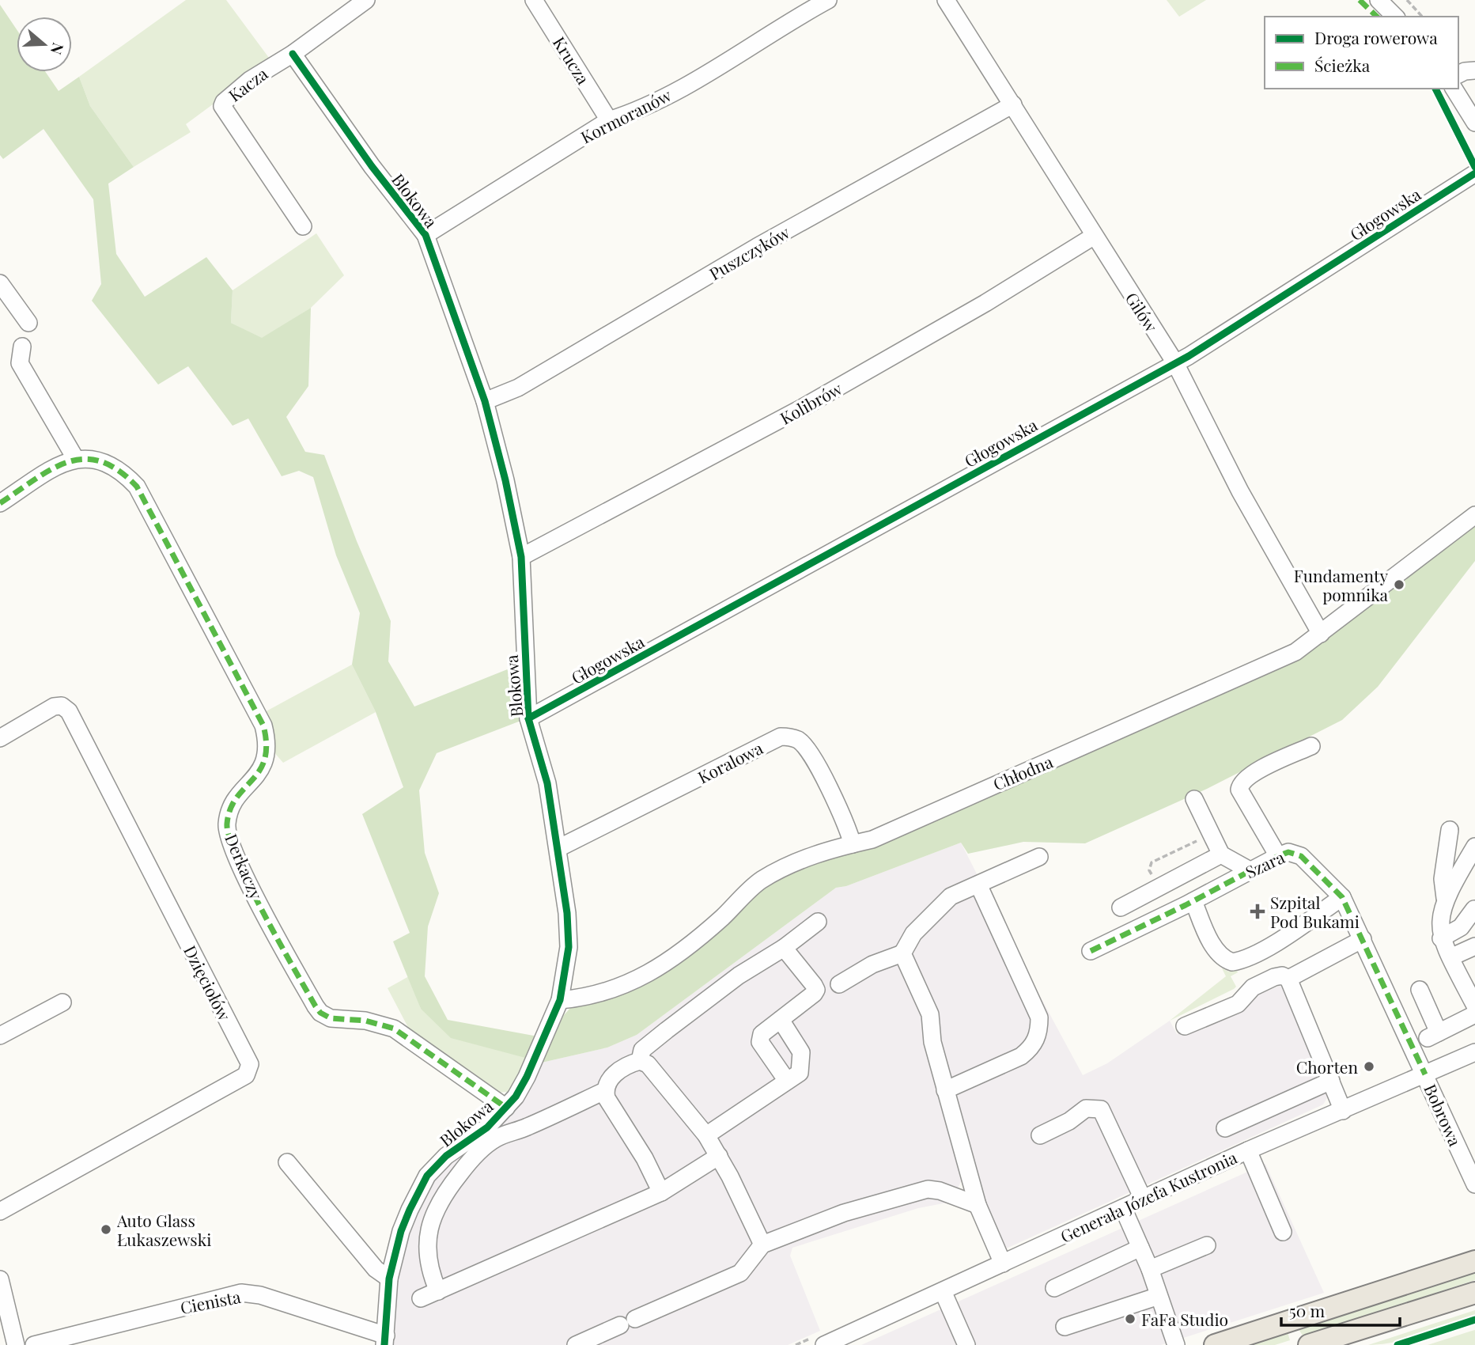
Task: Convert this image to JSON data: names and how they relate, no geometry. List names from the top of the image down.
{
  "streets": {
    "street": [
      "Krucza",
      "Kacza",
      "Kormoranów",
      "Blokowa",
      "Głogowska",
      "Puszczyków",
      "Gilów",
      "Kolibrów",
      "Koralowa",
      "Chłodna",
      "Szara",
      "Derkaczy",
      "Dzięciołów",
      "Bobrowa",
      "Generała Józefa Kustronia",
      "Cienista"
    ]
  },
  "crossings": [
    ["Krucza", "Kormoranów"],
    ["Kacza", "Blokowa"],
    ["Kormoranów", "Blokowa"],
    ["Blokowa", "Głogowska"],
    ["Blokowa", "Puszczyków"],
    ["Blokowa", "Kolibrów"],
    ["Blokowa", "Koralowa"],
    ["Blokowa", "Chłodna"],
    ["Blokowa", "Derkaczy"],
    ["Blokowa", "Cienista"],
    ["Głogowska", "Gilów"],
    ["Puszczyków", "Gilów"],
    ["Gilów", "Kolibrów"],
    ["Gilów", "Chłodna"],
    ["Koralowa", "Chłodna"],
    ["Szara", "Bobrowa"],
    ["Szara", "Generała Józefa Kustronia"],
    ["Bobrowa", "Generała Józefa Kustronia"]
  ],
  "places": {
    "other": [
      "Fundamenty pomnika",
      "Chorten",
      "Auto Glass Łukaszewski",
      "FaFa Studio"
    ],
    "health": ["Szpital Pod Bukami"]
  },
  "legend": ["Droga rowerowa", "Ścieżka"],
  "scale_bar": "50 m",
  "north": "right"
}
